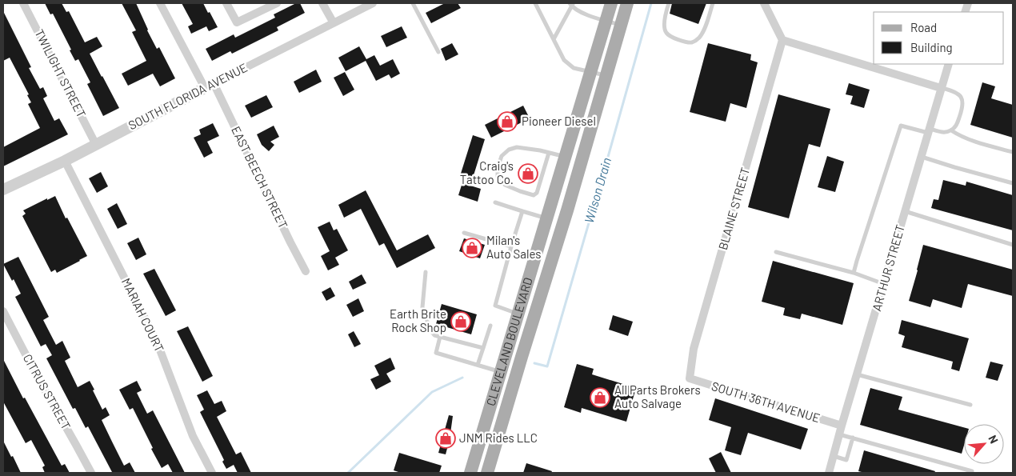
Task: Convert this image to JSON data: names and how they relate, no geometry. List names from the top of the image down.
{
  "streets": {
    "main road": ["CLEVELAND BOULEVARD"],
    "street": [
      "TWILIGHT STREET",
      "SOUTH FLORIDA AVENUE",
      "EAST BEECH STREET",
      "BLAINE STREET",
      "ARTHUR STREET",
      "MARIAH COURT",
      "CITRUS STREET",
      "SOUTH 36TH AVENUE"
    ]
  },
  "crossings": [
    ["TWILIGHT STREET", "SOUTH FLORIDA AVENUE"],
    ["SOUTH FLORIDA AVENUE", "EAST BEECH STREET"],
    ["SOUTH FLORIDA AVENUE", "MARIAH COURT"],
    ["BLAINE STREET", "SOUTH 36TH AVENUE"],
    ["ARTHUR STREET", "SOUTH 36TH AVENUE"]
  ],
  "water": ["Wilson Drain"],
  "places": {
    "shop": [
      "Pioneer Diesel",
      "Craig's Tattoo Co.",
      "Milan's Auto Sales",
      "Earth Brite Rock Shop",
      "All Parts Brokers Auto Salvage",
      "JNM Rides LLC"
    ]
  },
  "legend": ["Road", "Building"],
  "north": "top right"
}
